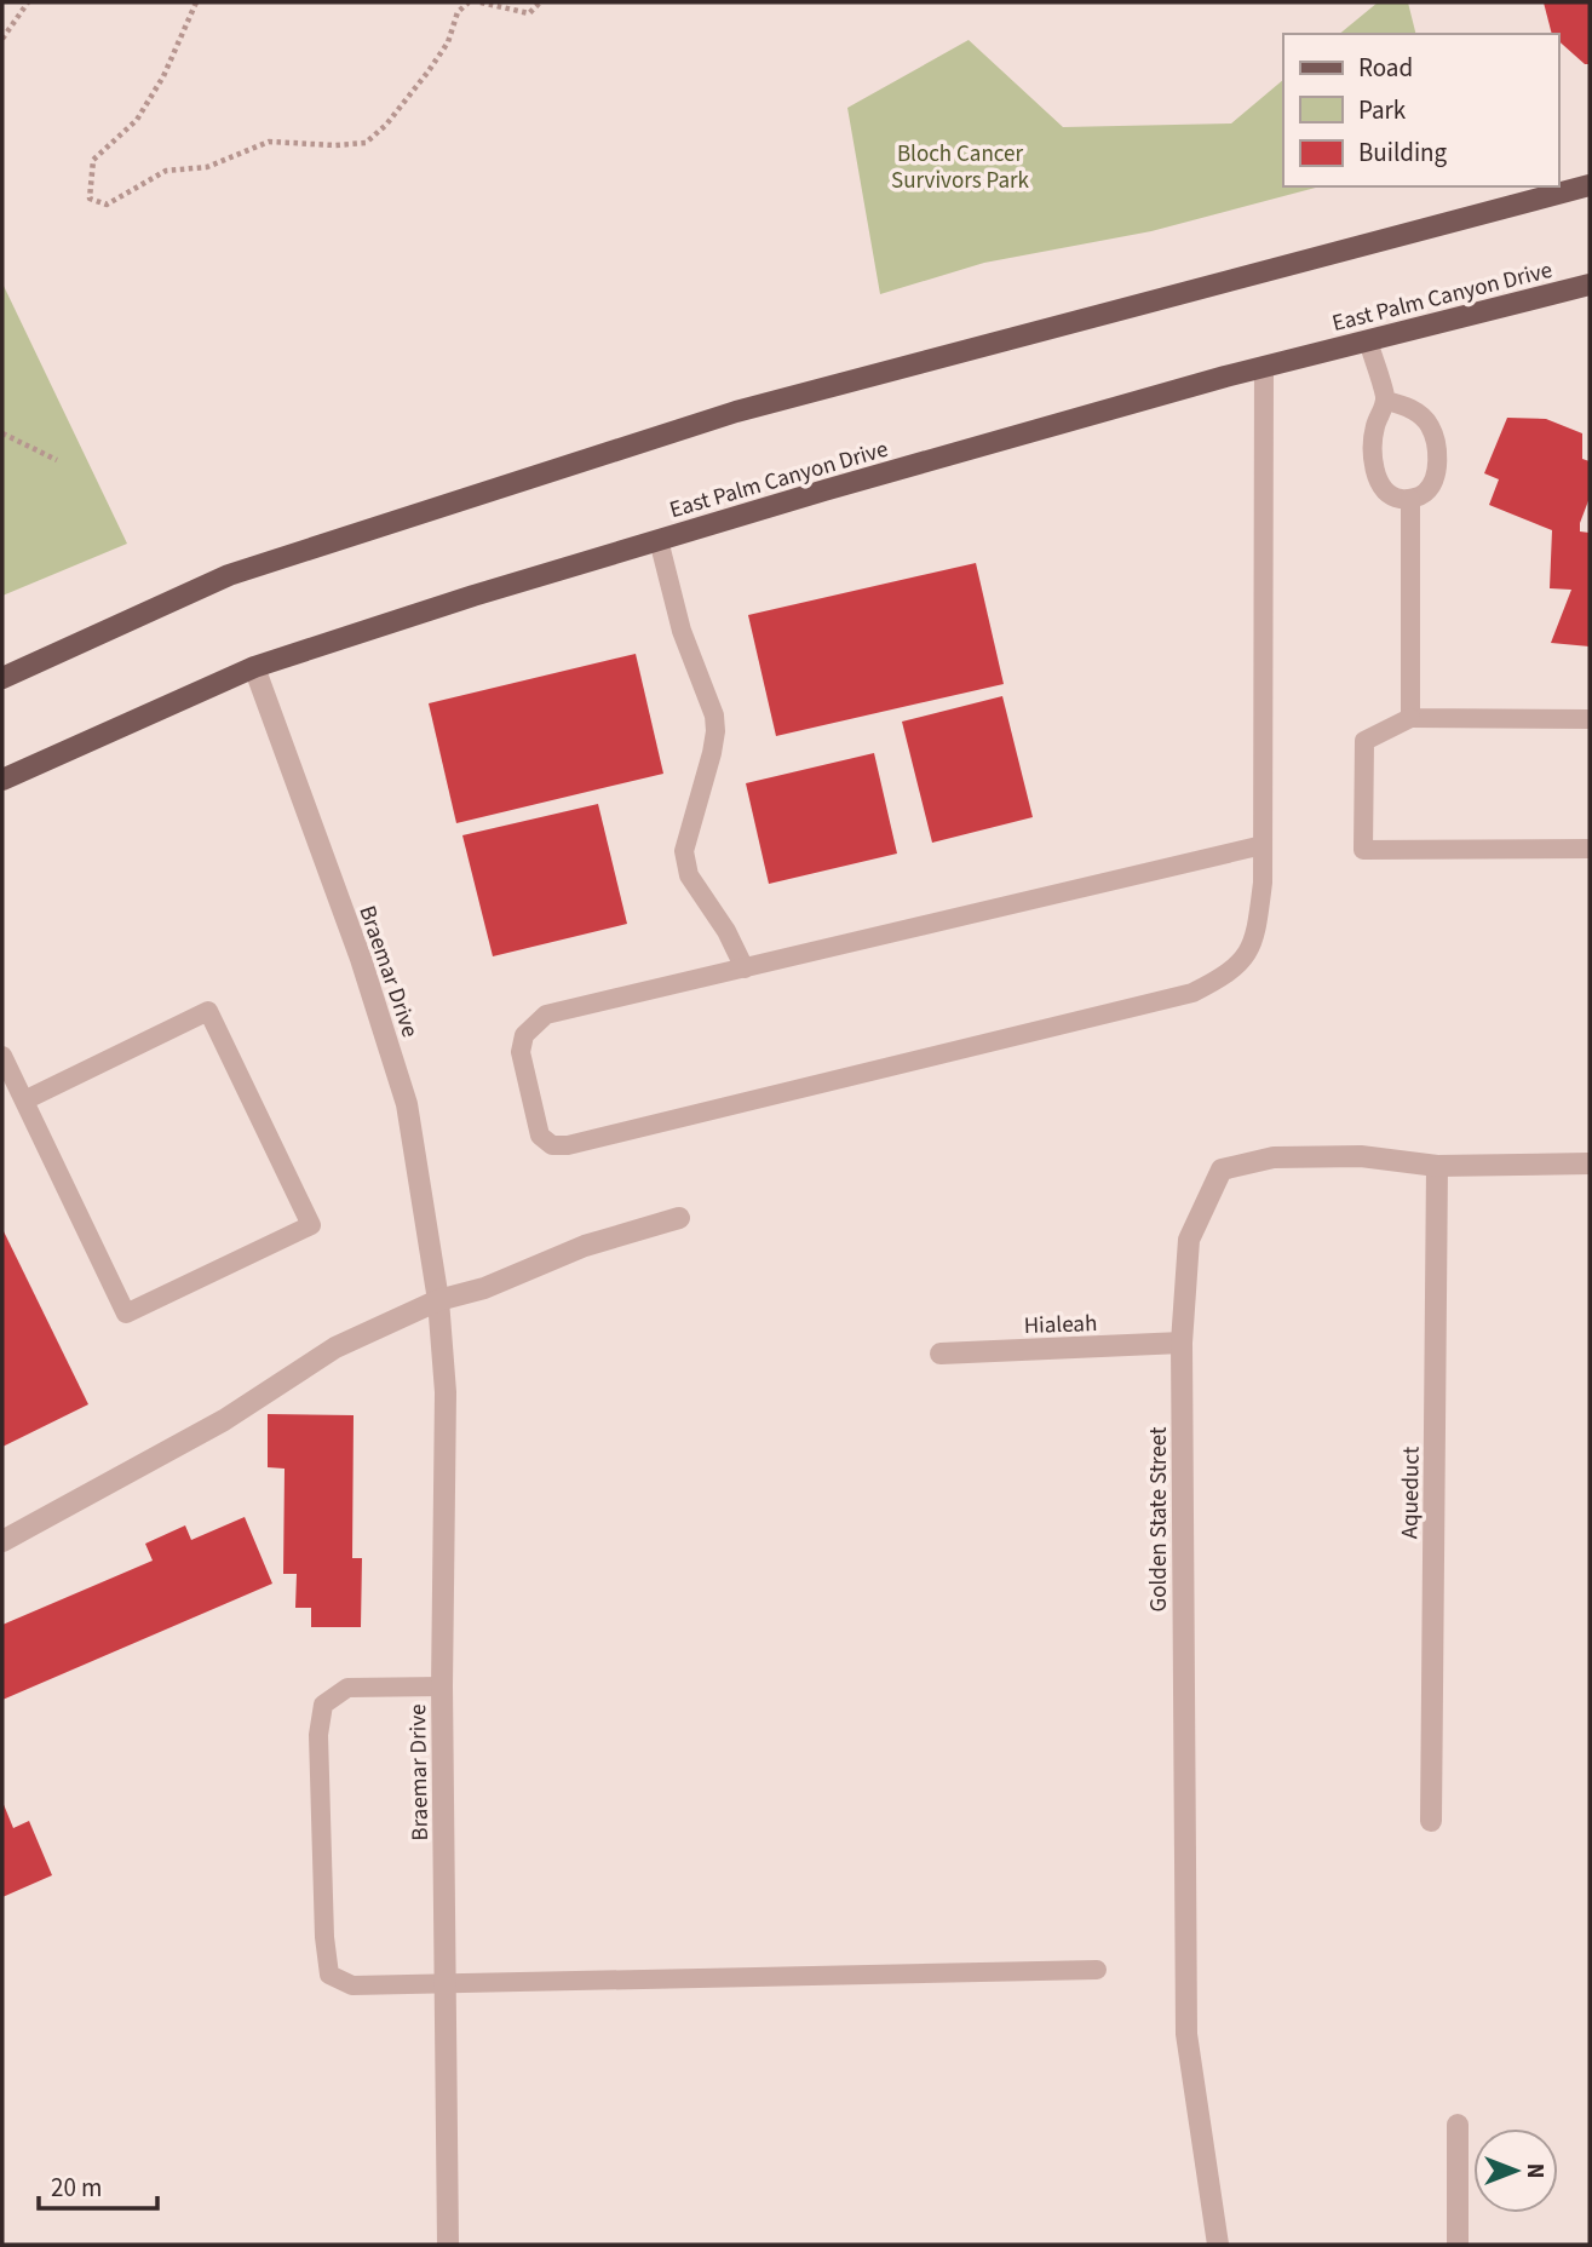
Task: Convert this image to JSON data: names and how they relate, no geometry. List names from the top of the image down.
{
  "streets": {
    "main road": ["East Palm Canyon Drive"],
    "street": [
      "Braemar Drive",
      "Hialeah",
      "Aqueduct",
      "Golden State Street"
    ]
  },
  "crossings": [
    ["East Palm Canyon Drive", "Braemar Drive"],
    ["Hialeah", "Golden State Street"],
    ["Aqueduct", "Golden State Street"]
  ],
  "parks": ["Bloch Cancer Survivors Park"],
  "legend": ["Road", "Park", "Building"],
  "scale_bar": "20 m",
  "north": "right"
}
